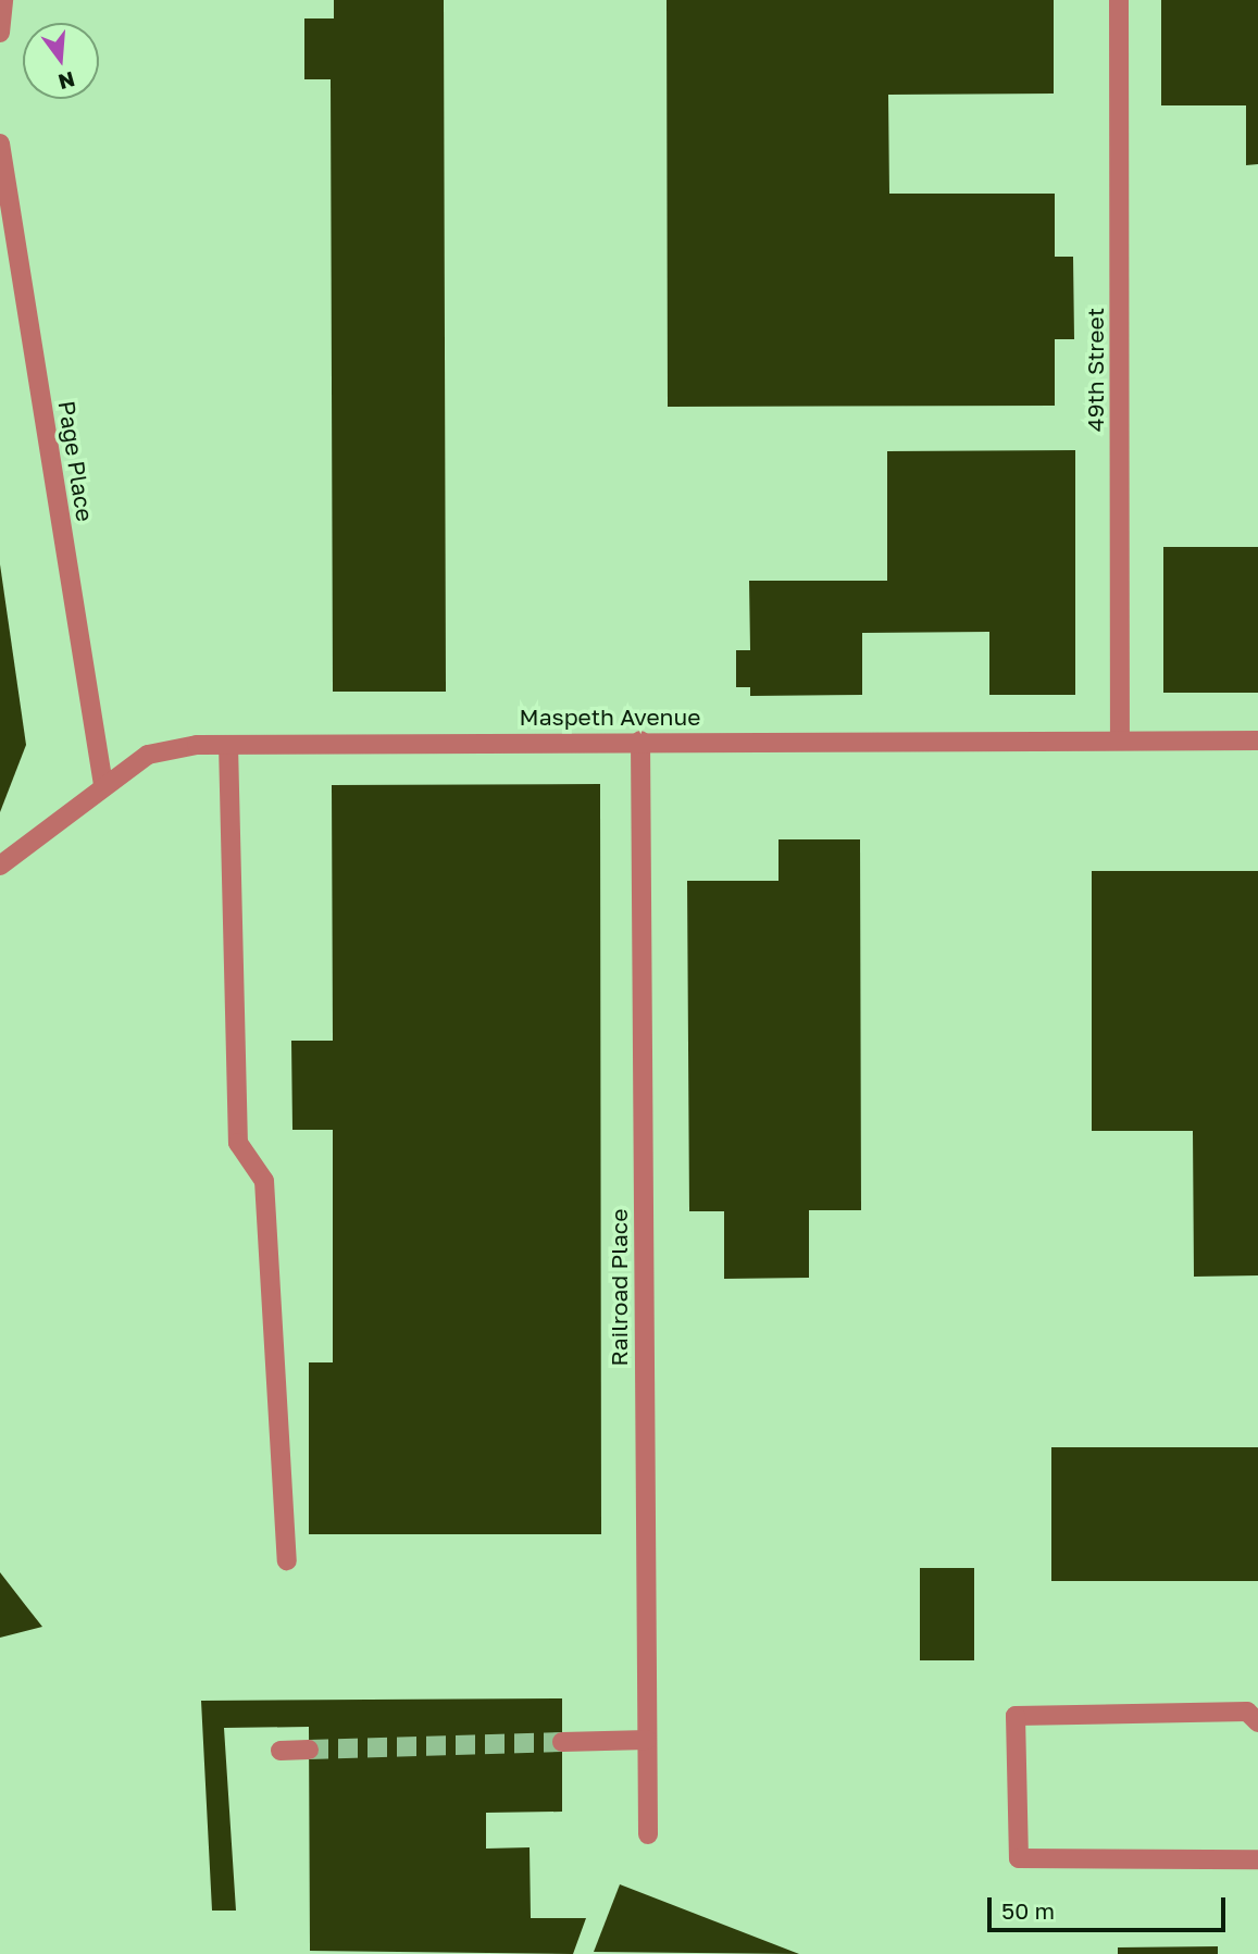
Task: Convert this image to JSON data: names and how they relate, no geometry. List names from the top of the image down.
{
  "streets": {
    "street": [
      "49th Street",
      "Page Place",
      "Maspeth Avenue",
      "Railroad Place"
    ]
  },
  "crossings": [
    ["49th Street", "Maspeth Avenue"],
    ["Page Place", "Maspeth Avenue"],
    ["Maspeth Avenue", "Railroad Place"]
  ],
  "scale_bar": "50 m",
  "north": "bottom"
}
